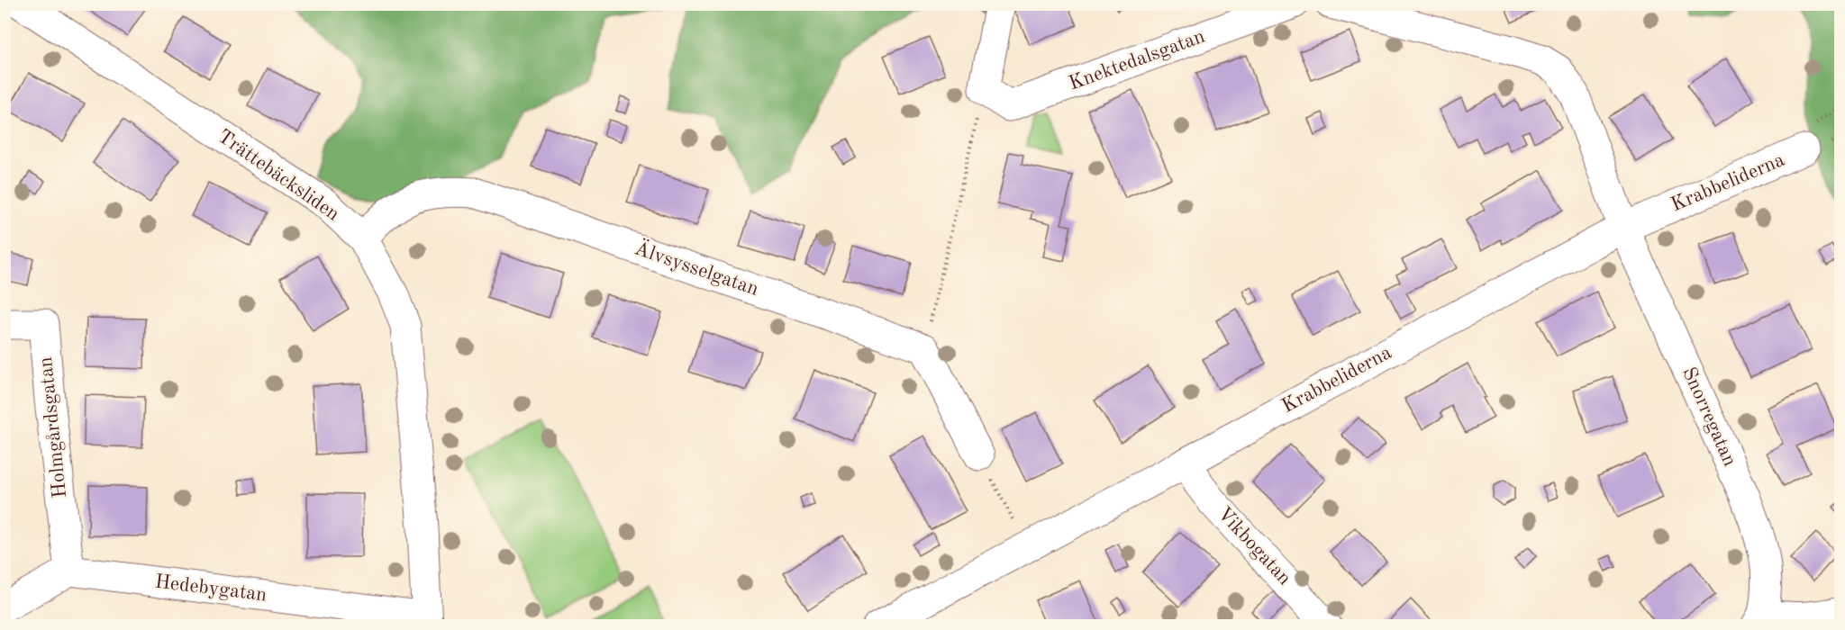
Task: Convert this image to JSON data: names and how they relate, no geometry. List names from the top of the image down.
{
  "streets": {
    "street": [
      "Knektedalsgatan",
      "Trättebäcksliden",
      "Krabbeliderna",
      "Älvsysselgatan",
      "Snorregatan",
      "Holmgårdsgatan",
      "Vikbogatan",
      "Hedebygatan"
    ]
  },
  "crossings": [
    ["Trättebäcksliden", "Älvsysselgatan"],
    ["Trättebäcksliden", "Hedebygatan"],
    ["Krabbeliderna", "Snorregatan"],
    ["Krabbeliderna", "Vikbogatan"],
    ["Holmgårdsgatan", "Hedebygatan"]
  ]
}
